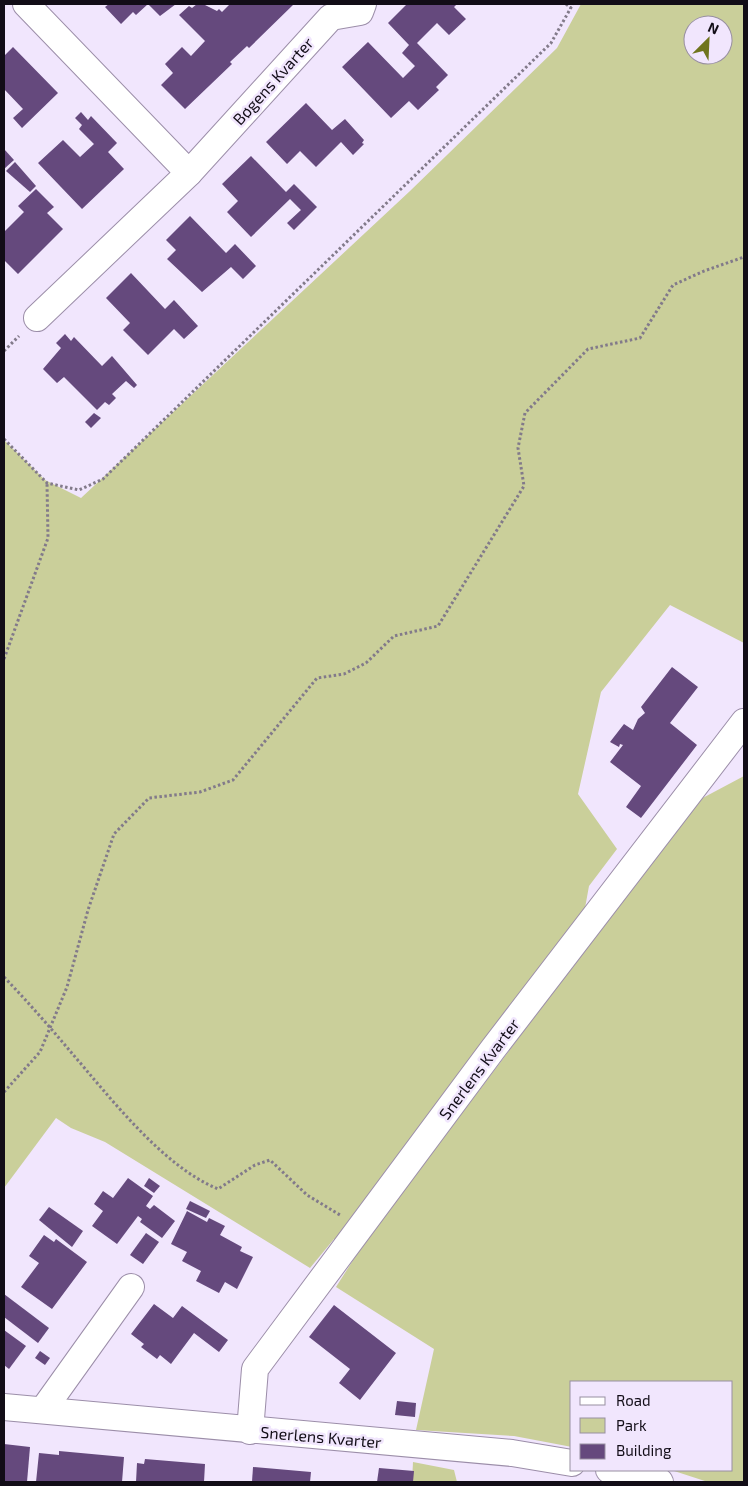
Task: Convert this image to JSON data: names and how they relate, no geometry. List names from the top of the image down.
{
  "streets": {
    "street": ["Bøgens Kvarter", "Snerlens Kvarter"]
  },
  "legend": ["Road", "Park", "Building"],
  "north": "top right"
}
